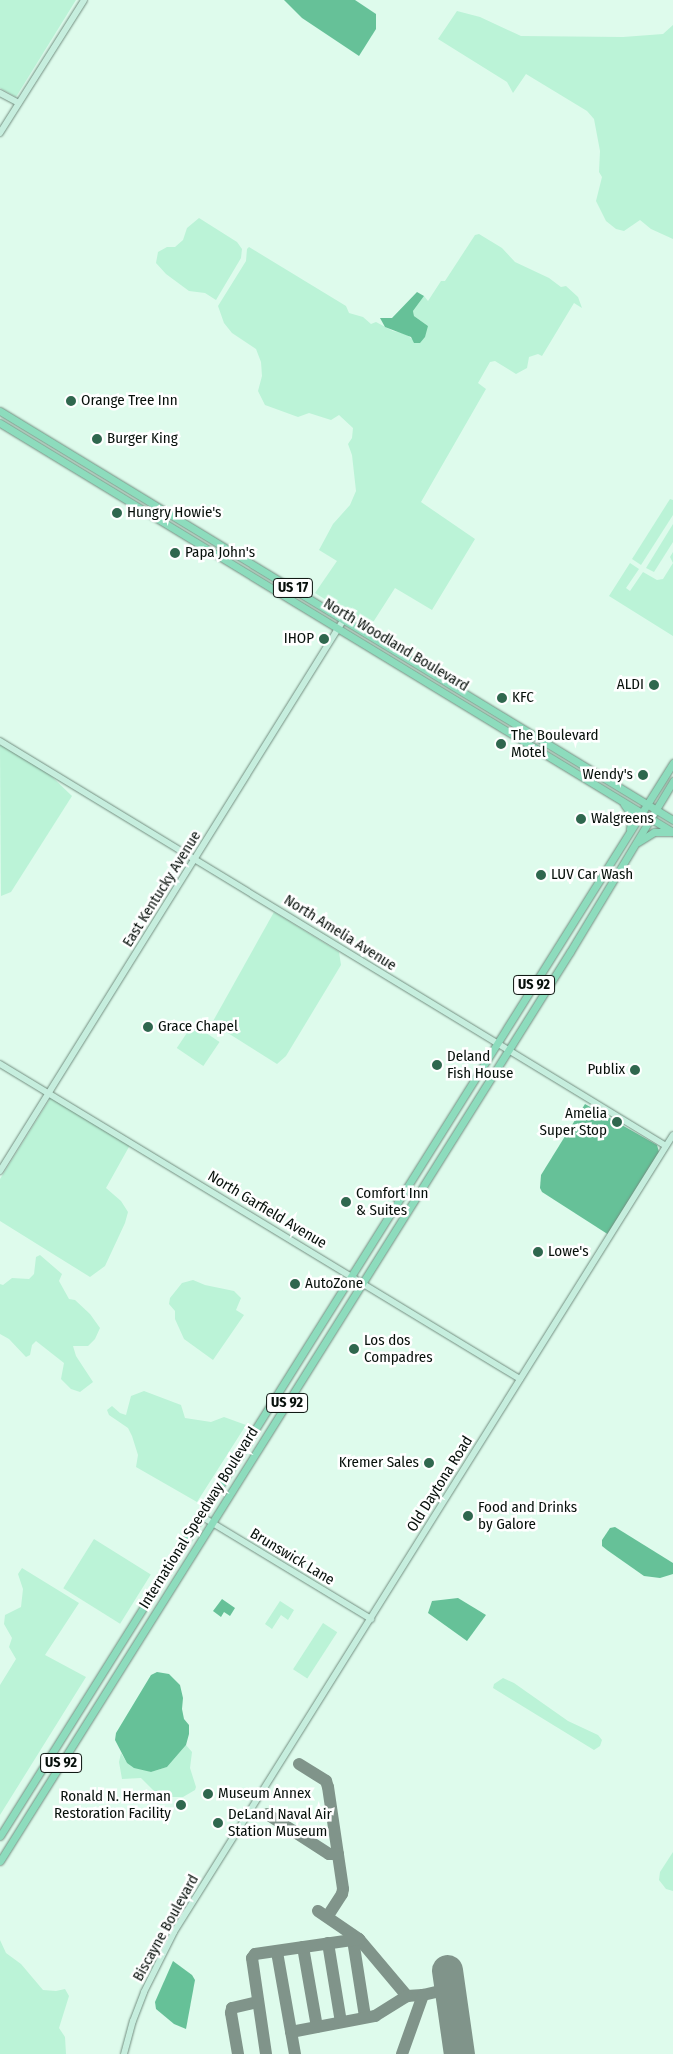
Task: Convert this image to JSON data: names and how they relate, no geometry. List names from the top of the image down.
{
  "streets": {
    "main road": [
      "US 17",
      "North Woodland Boulevard",
      "US 92",
      "International Speedway Boulevard"
    ],
    "street": [
      "East Kentucky Avenue",
      "North Amelia Avenue",
      "North Garfield Avenue",
      "Old Daytona Road",
      "Brunswick Lane",
      "Biscayne Boulevard"
    ]
  },
  "crossings": [
    ["North Woodland Boulevard", "East Kentucky Avenue"],
    ["North Woodland Boulevard", "US 92"],
    ["North Woodland Boulevard", "International Speedway Boulevard"],
    ["East Kentucky Avenue", "North Amelia Avenue"],
    ["East Kentucky Avenue", "North Garfield Avenue"],
    ["North Amelia Avenue", "Old Daytona Road"],
    ["North Amelia Avenue", "International Speedway Boulevard"],
    ["US 92", "International Speedway Boulevard"],
    ["North Garfield Avenue", "Old Daytona Road"],
    ["North Garfield Avenue", "International Speedway Boulevard"],
    ["Old Daytona Road", "Brunswick Lane"],
    ["Old Daytona Road", "Biscayne Boulevard"],
    ["International Speedway Boulevard", "Brunswick Lane"]
  ],
  "places": [
    "Orange Tree Inn",
    "Burger King",
    "Hungry Howie's",
    "Papa John's",
    "IHOP",
    "ALDI",
    "KFC",
    "The Boulevard Motel",
    "Wendy's",
    "Walgreens",
    "LUV Car Wash",
    "Grace Chapel",
    "Deland Fish House",
    "Publix",
    "Amelia Super Stop",
    "Comfort Inn & Suites",
    "Lowe's",
    "AutoZone",
    "Los dos Compadres",
    "Kremer Sales",
    "Food and Drinks by Galore",
    "Museum Annex",
    "Ronald N. Herman Restoration Facility",
    "DeLand Naval Air Station Museum"
  ]
}
